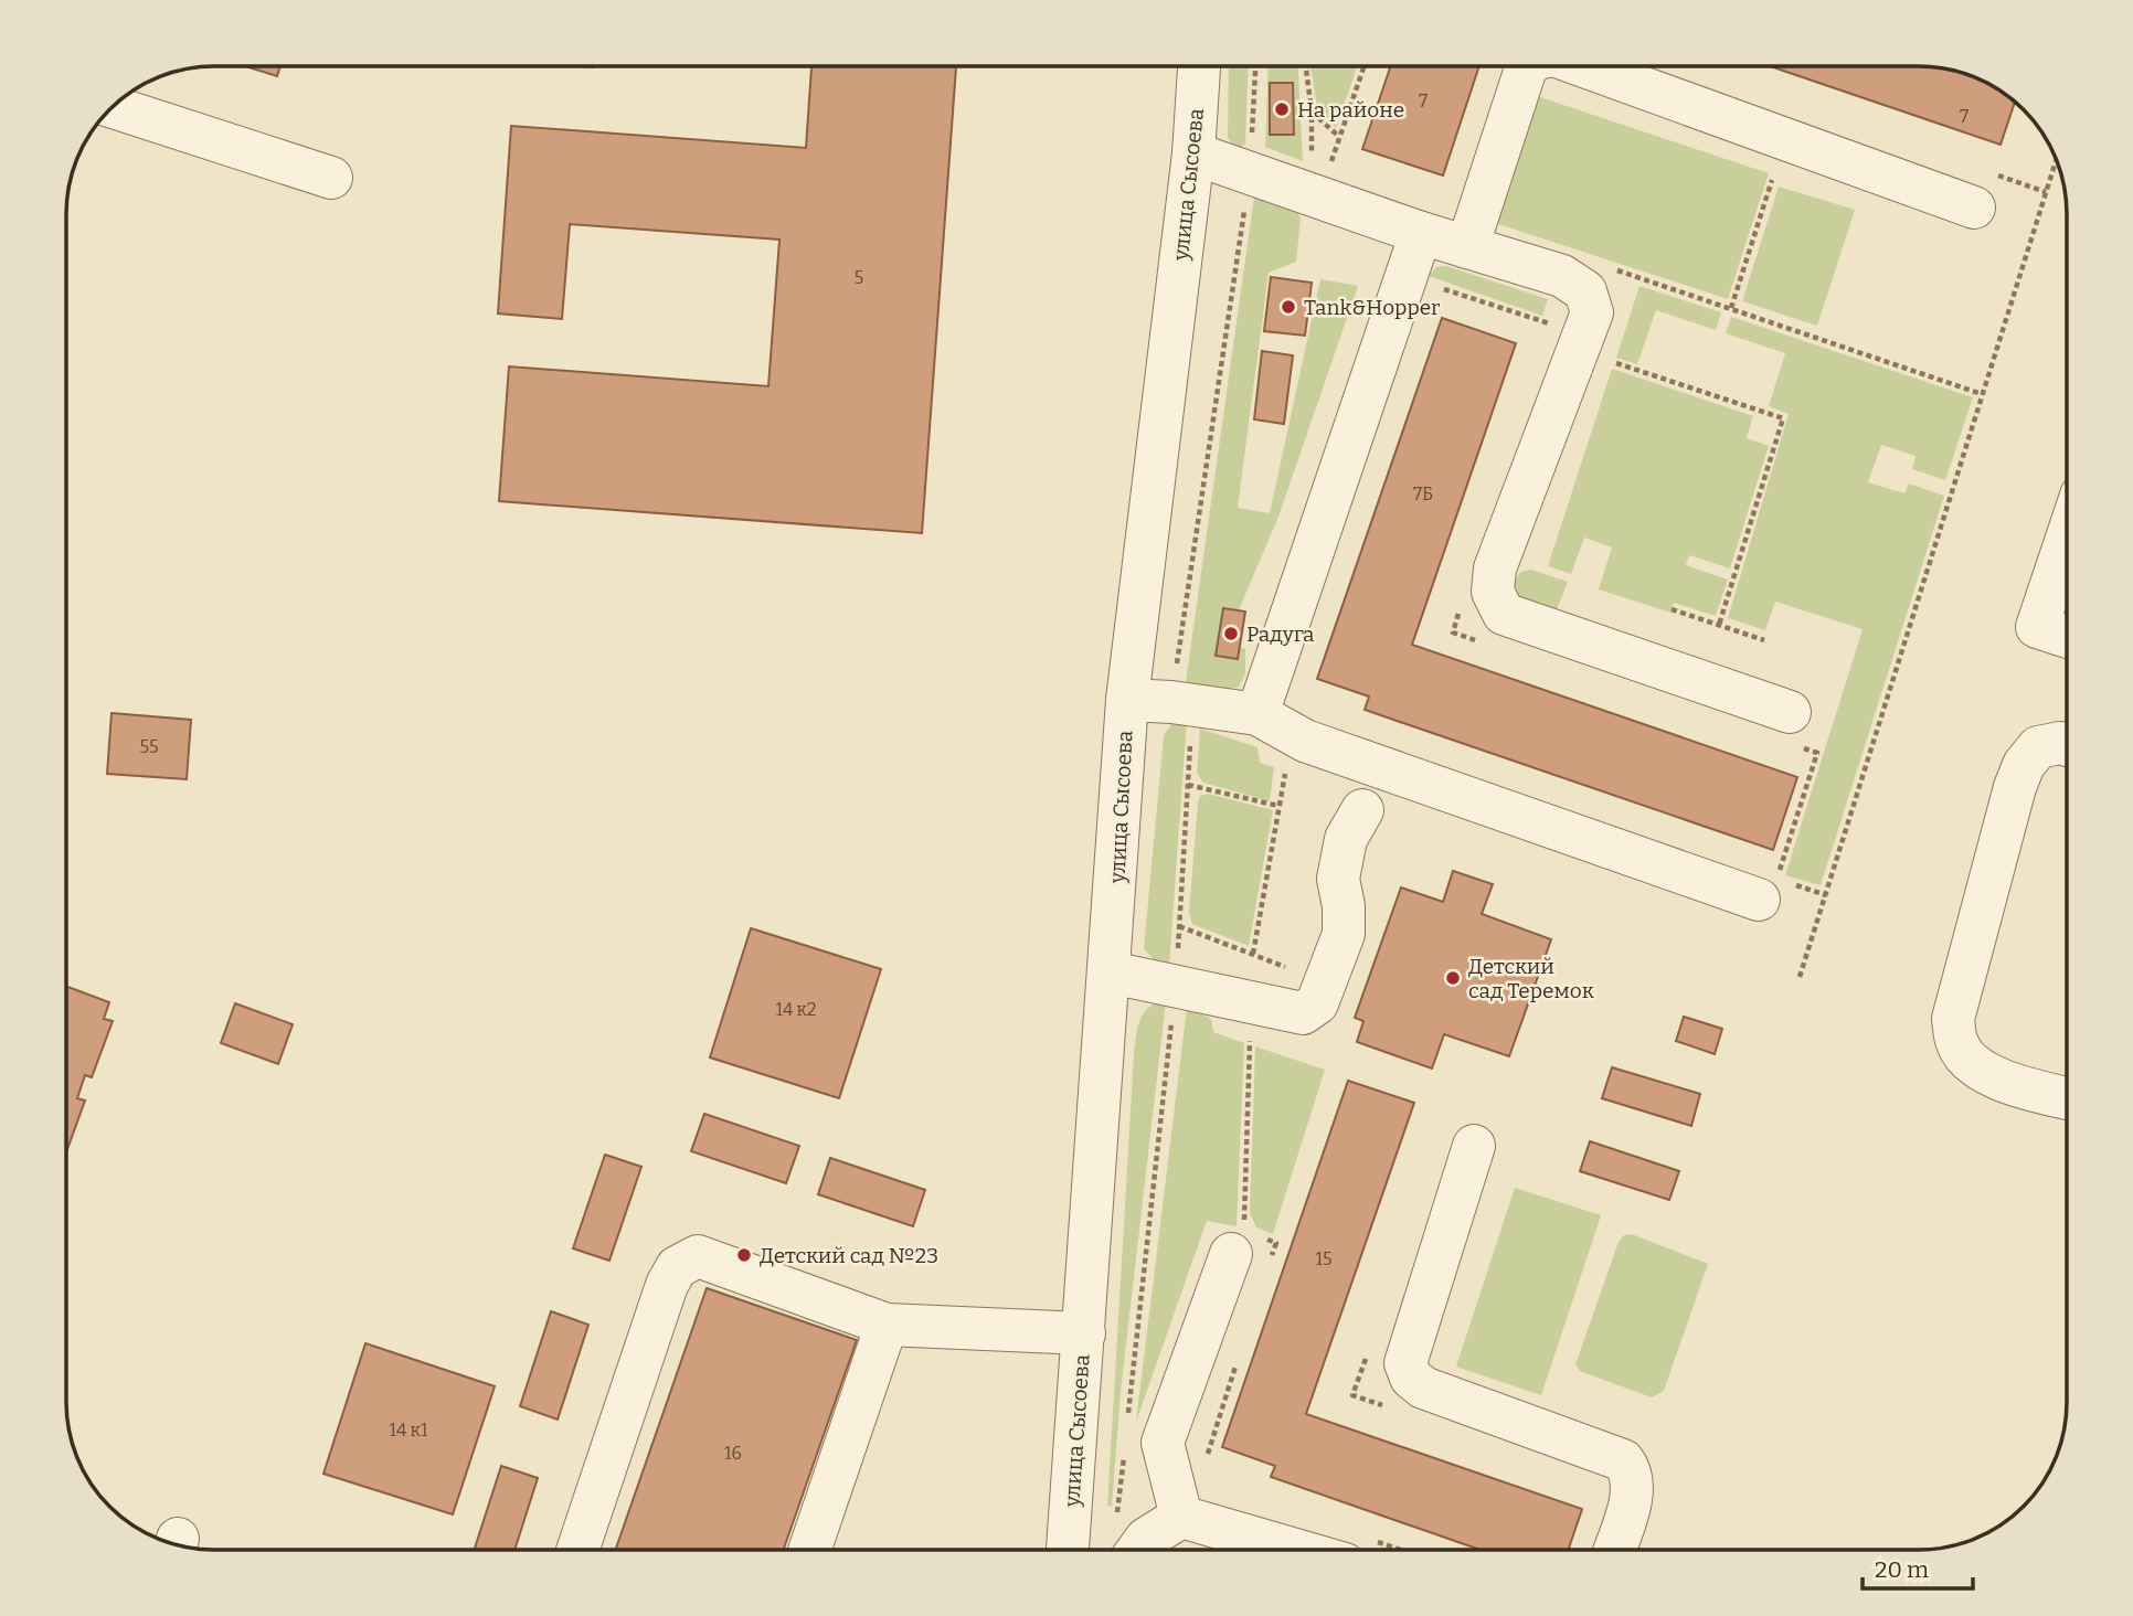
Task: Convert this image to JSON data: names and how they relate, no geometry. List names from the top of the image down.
{
  "streets": {
    "street": ["улица Сысоева"]
  },
  "places": [
    "На районе",
    "Tank&Hopper",
    "Радуга",
    "Детский сад Теремок",
    "Детский сад №23"
  ],
  "house_numbers": [
    "7",
    "7",
    "5",
    "7Б",
    "55",
    "14 к2",
    "15",
    "14 к1",
    "16"
  ],
  "scale_bar": "20 m"
}
